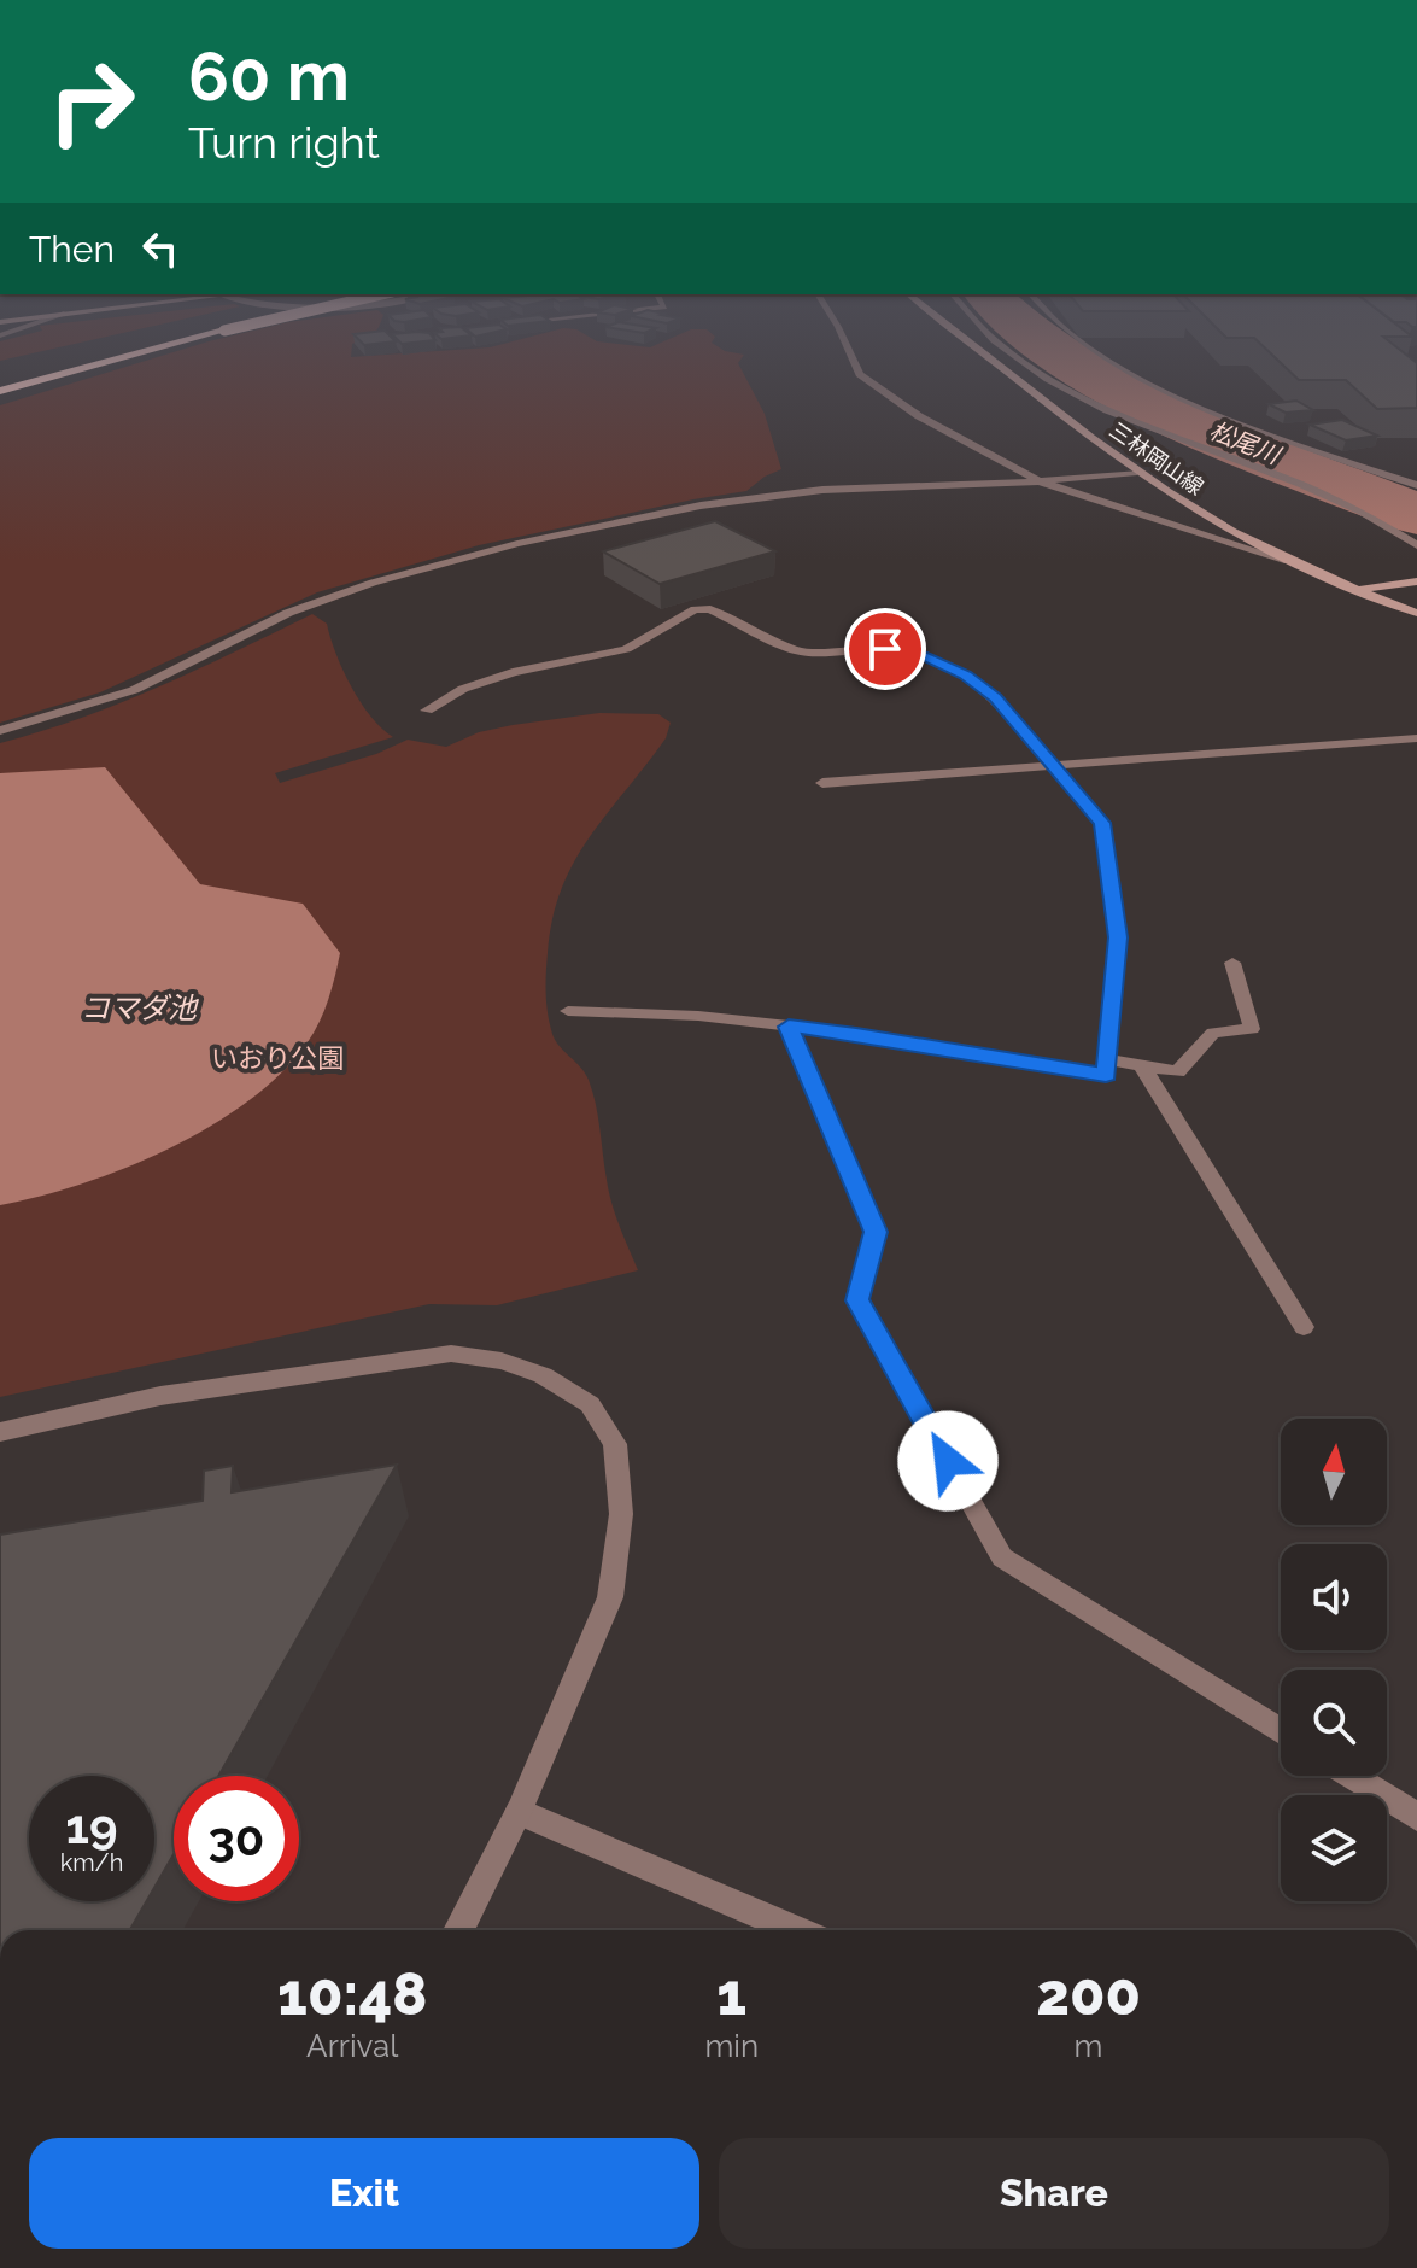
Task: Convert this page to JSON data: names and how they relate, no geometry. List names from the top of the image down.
{
  "streets": {
    "main road": ["三林岡山線"]
  },
  "water": ["松尾川", "コマダ池"],
  "parks": ["いおり公園"],
  "north": "top",
  "page": {
    "turn": ["60 m", "Turn right"],
    "then": "Then",
    "speed": "19 km/h",
    "limit": "30",
    "eta": [
      "10:48",
      "Arrival",
      "1",
      "min",
      "200",
      "m"
    ],
    "buttons": ["Exit", "Share"]
  }
}
